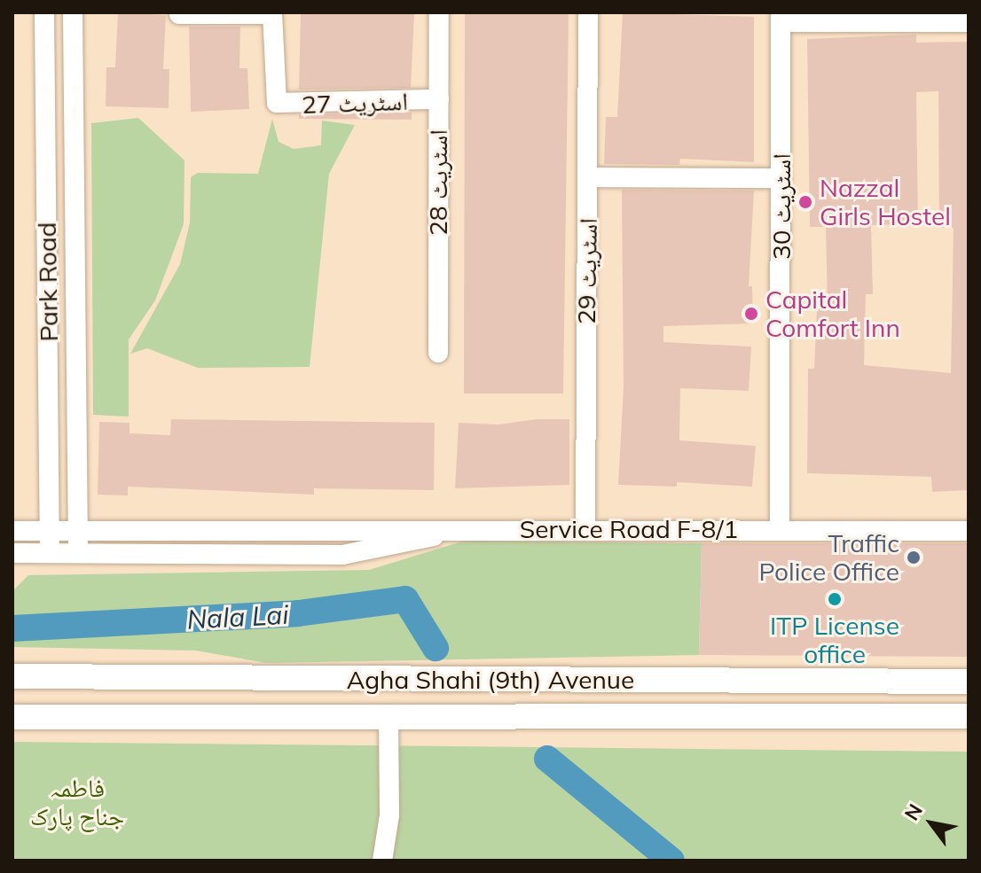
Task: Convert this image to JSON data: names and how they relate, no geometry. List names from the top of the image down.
{
  "streets": {
    "main road": ["Agha Shahi (9th) Avenue"],
    "street": [
      "اسٹریٹ 27",
      "اسٹریٹ 28",
      "اسٹریٹ 30",
      "اسٹریٹ 29",
      "Park Road",
      "Service Road F-8/1"
    ]
  },
  "crossings": [
    ["اسٹریٹ 27", "اسٹریٹ 28"],
    ["اسٹریٹ 30", "Service Road F-8/1"],
    ["اسٹریٹ 29", "Service Road F-8/1"],
    ["Park Road", "Service Road F-8/1"]
  ],
  "water": ["Nala Lai"],
  "parks": ["فاطمہ جناح پارک"],
  "places": [
    "Nazzal Girls Hostel",
    "Capital Comfort Inn",
    "Traffic Police Office",
    "ITP License office"
  ],
  "north": "top left"
}
